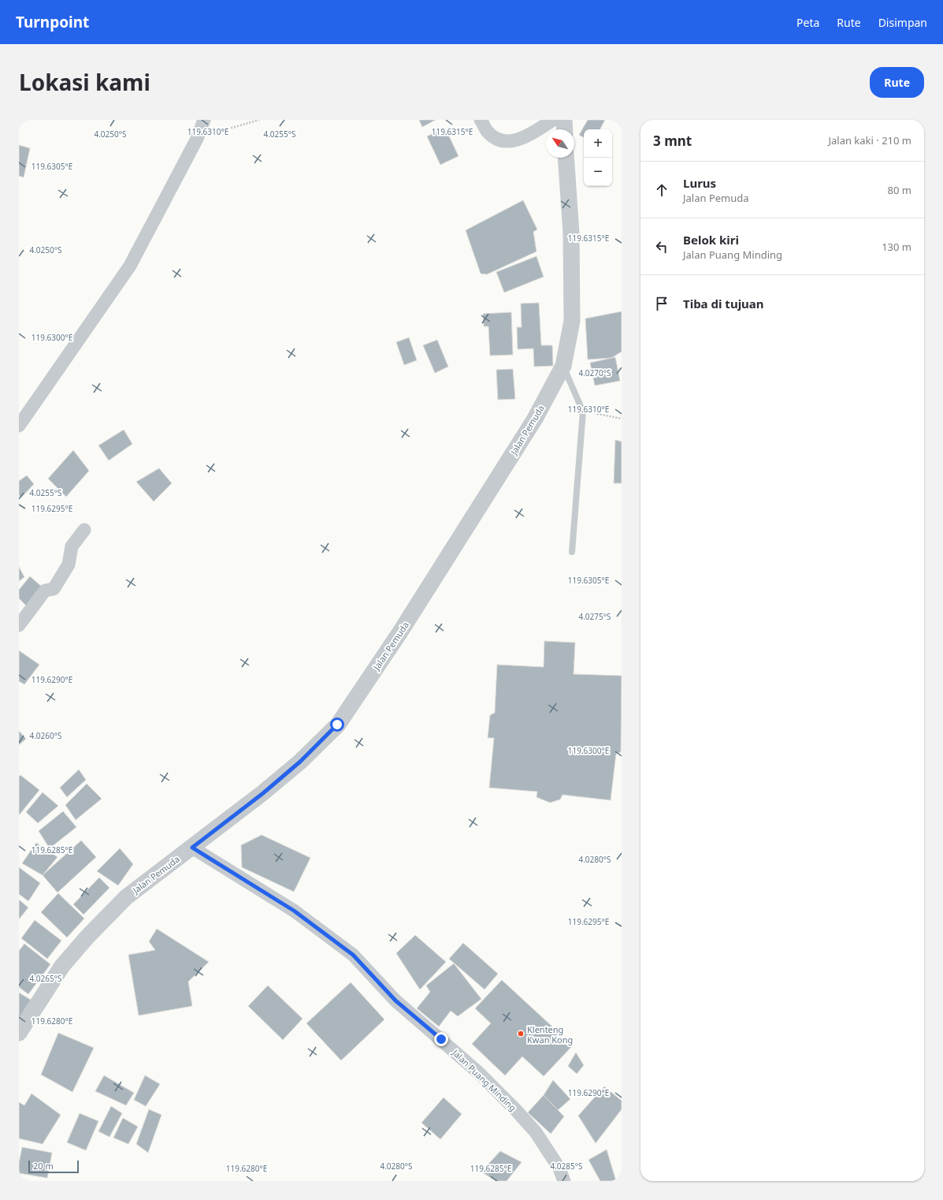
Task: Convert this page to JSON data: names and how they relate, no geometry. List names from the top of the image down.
{
  "streets": {
    "street": ["Jalan Pemuda", "Jalan Puang Minding"]
  },
  "crossings": [
    ["Jalan Pemuda", "Jalan Puang Minding"]
  ],
  "places": ["Klenteng Kwan Kong"],
  "scale_bar": "20 m",
  "north": "top left",
  "page": {
    "header": "Turnpoint",
    "nav": ["Peta", "Rute", "Disimpan"],
    "title": "Lokasi kami",
    "buttons": "Rute",
    "heading": ["3 mnt", "Jalan kaki · 210 m"],
    "map_buttons": ["+", "−"],
    "list": [
      ["Lurus", "Jalan Pemuda", "80 m"],
      ["Belok kiri", "Jalan Puang Minding", "130 m"],
      "Tiba di tujuan"
    ],
    "scale": "20 m"
  },
  "coordinates": [
    "119.6310°E",
    "119.6315°E",
    "4.0250°S",
    "4.0255°S",
    "119.6305°E",
    "119.6300°E",
    "4.0270°S",
    "119.6295°E",
    "4.0275°S",
    "119.6290°E",
    "4.0260°S",
    "119.6285°E",
    "4.0280°S",
    "4.0265°S",
    "119.6280°E",
    "4.0285°S"
  ]
}
